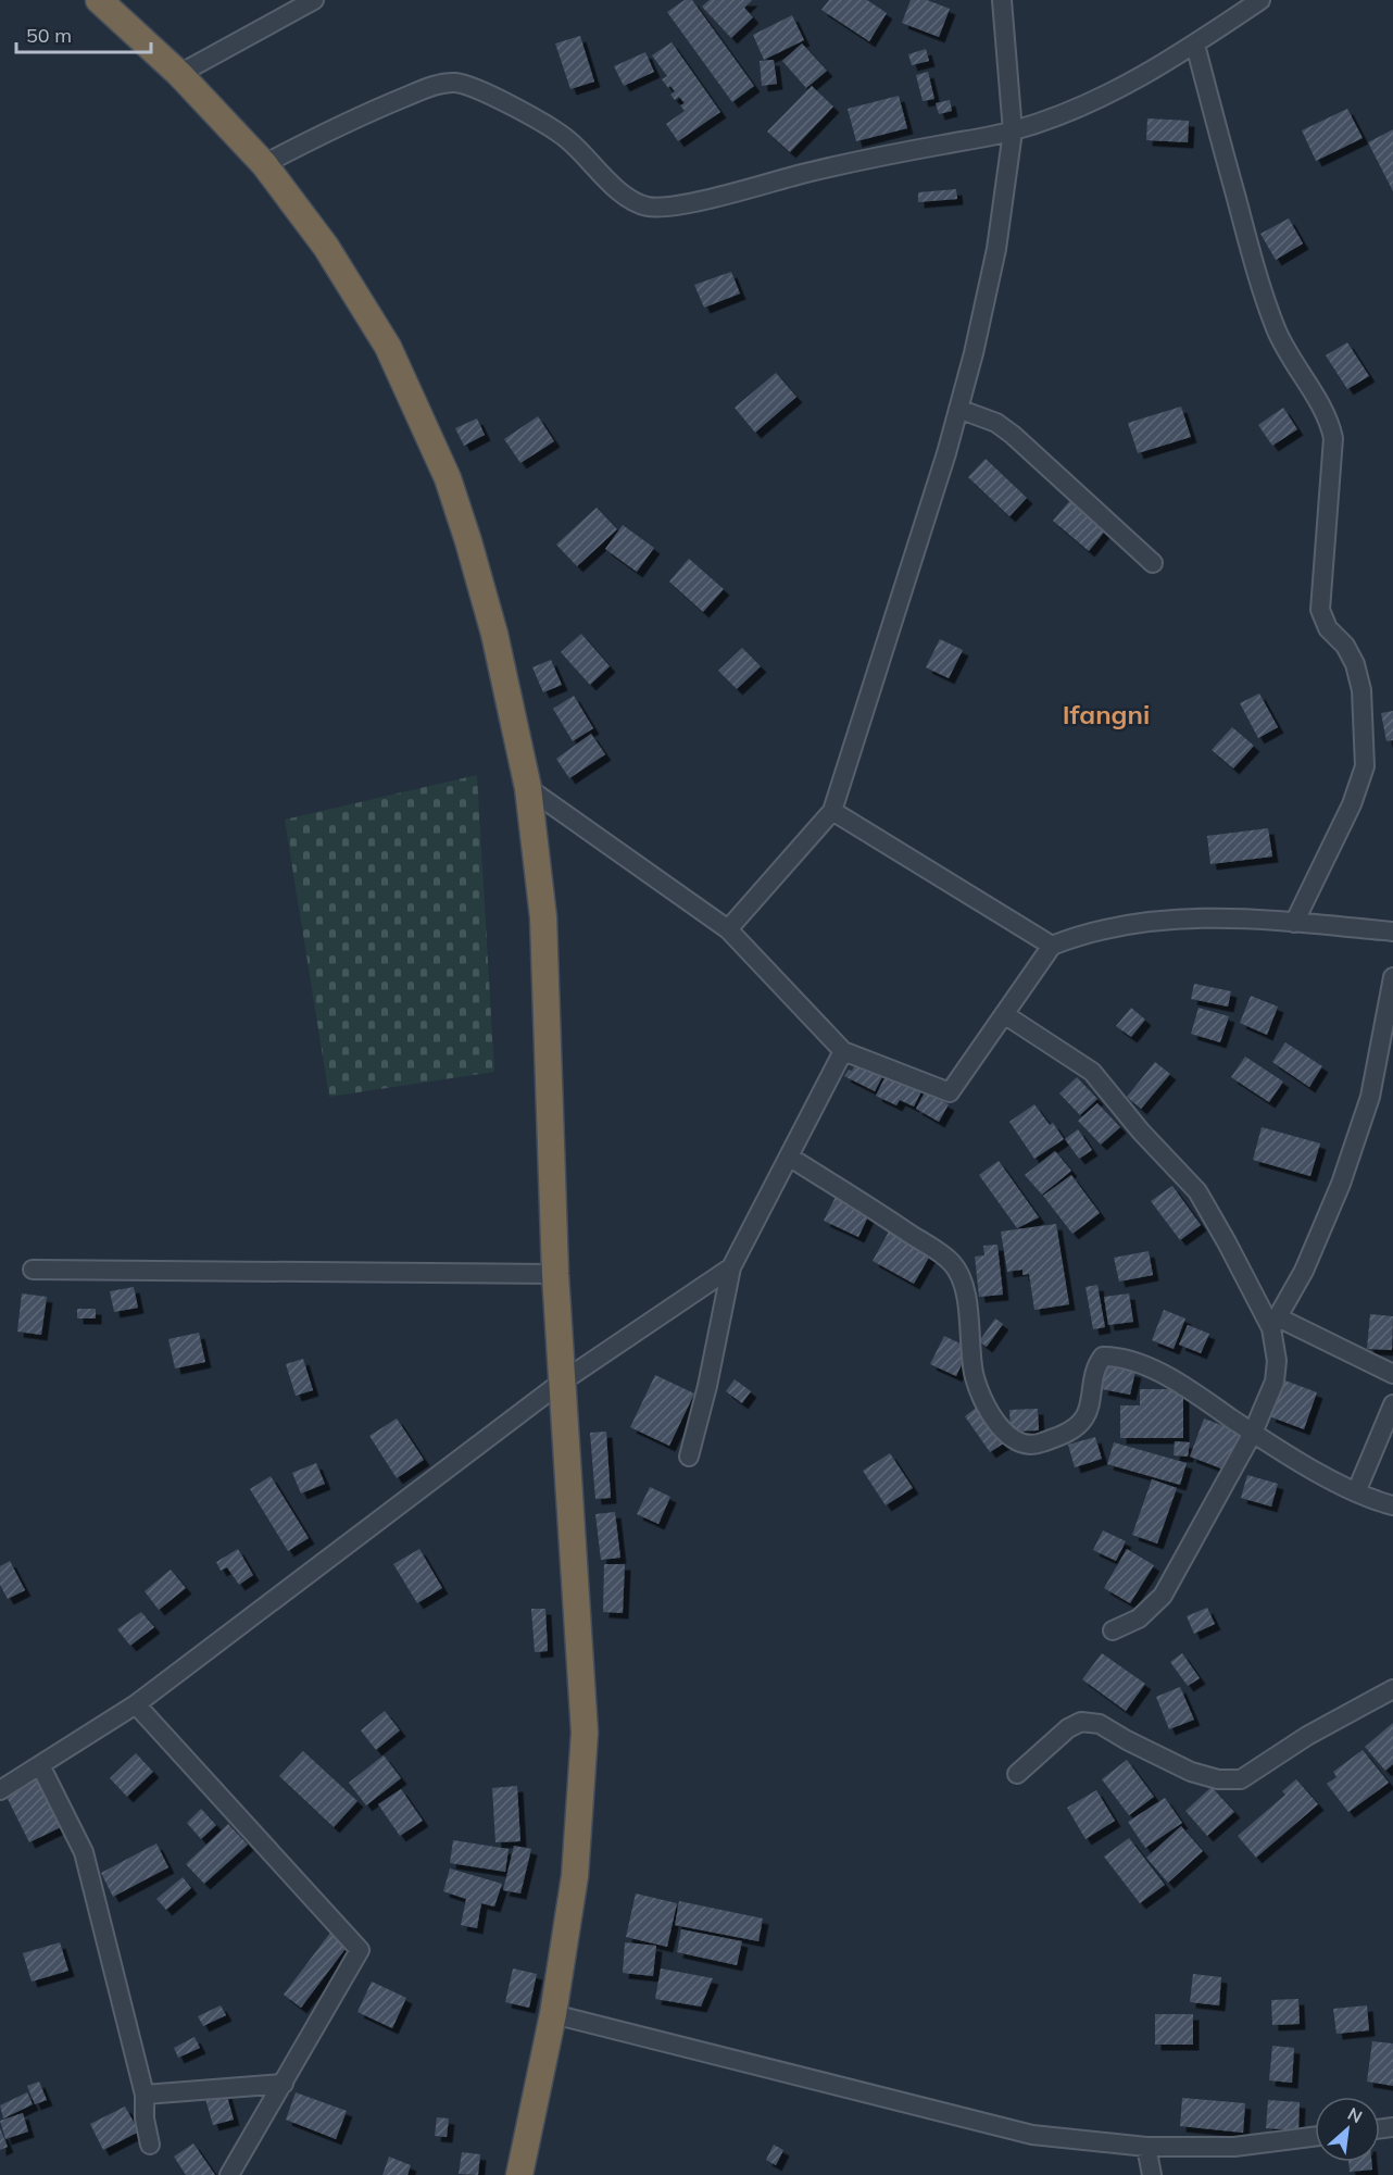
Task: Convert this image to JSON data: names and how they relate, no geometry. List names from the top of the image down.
{
  "districts": ["Ifangni"],
  "scale_bar": "50 m",
  "north": "top right"
}
